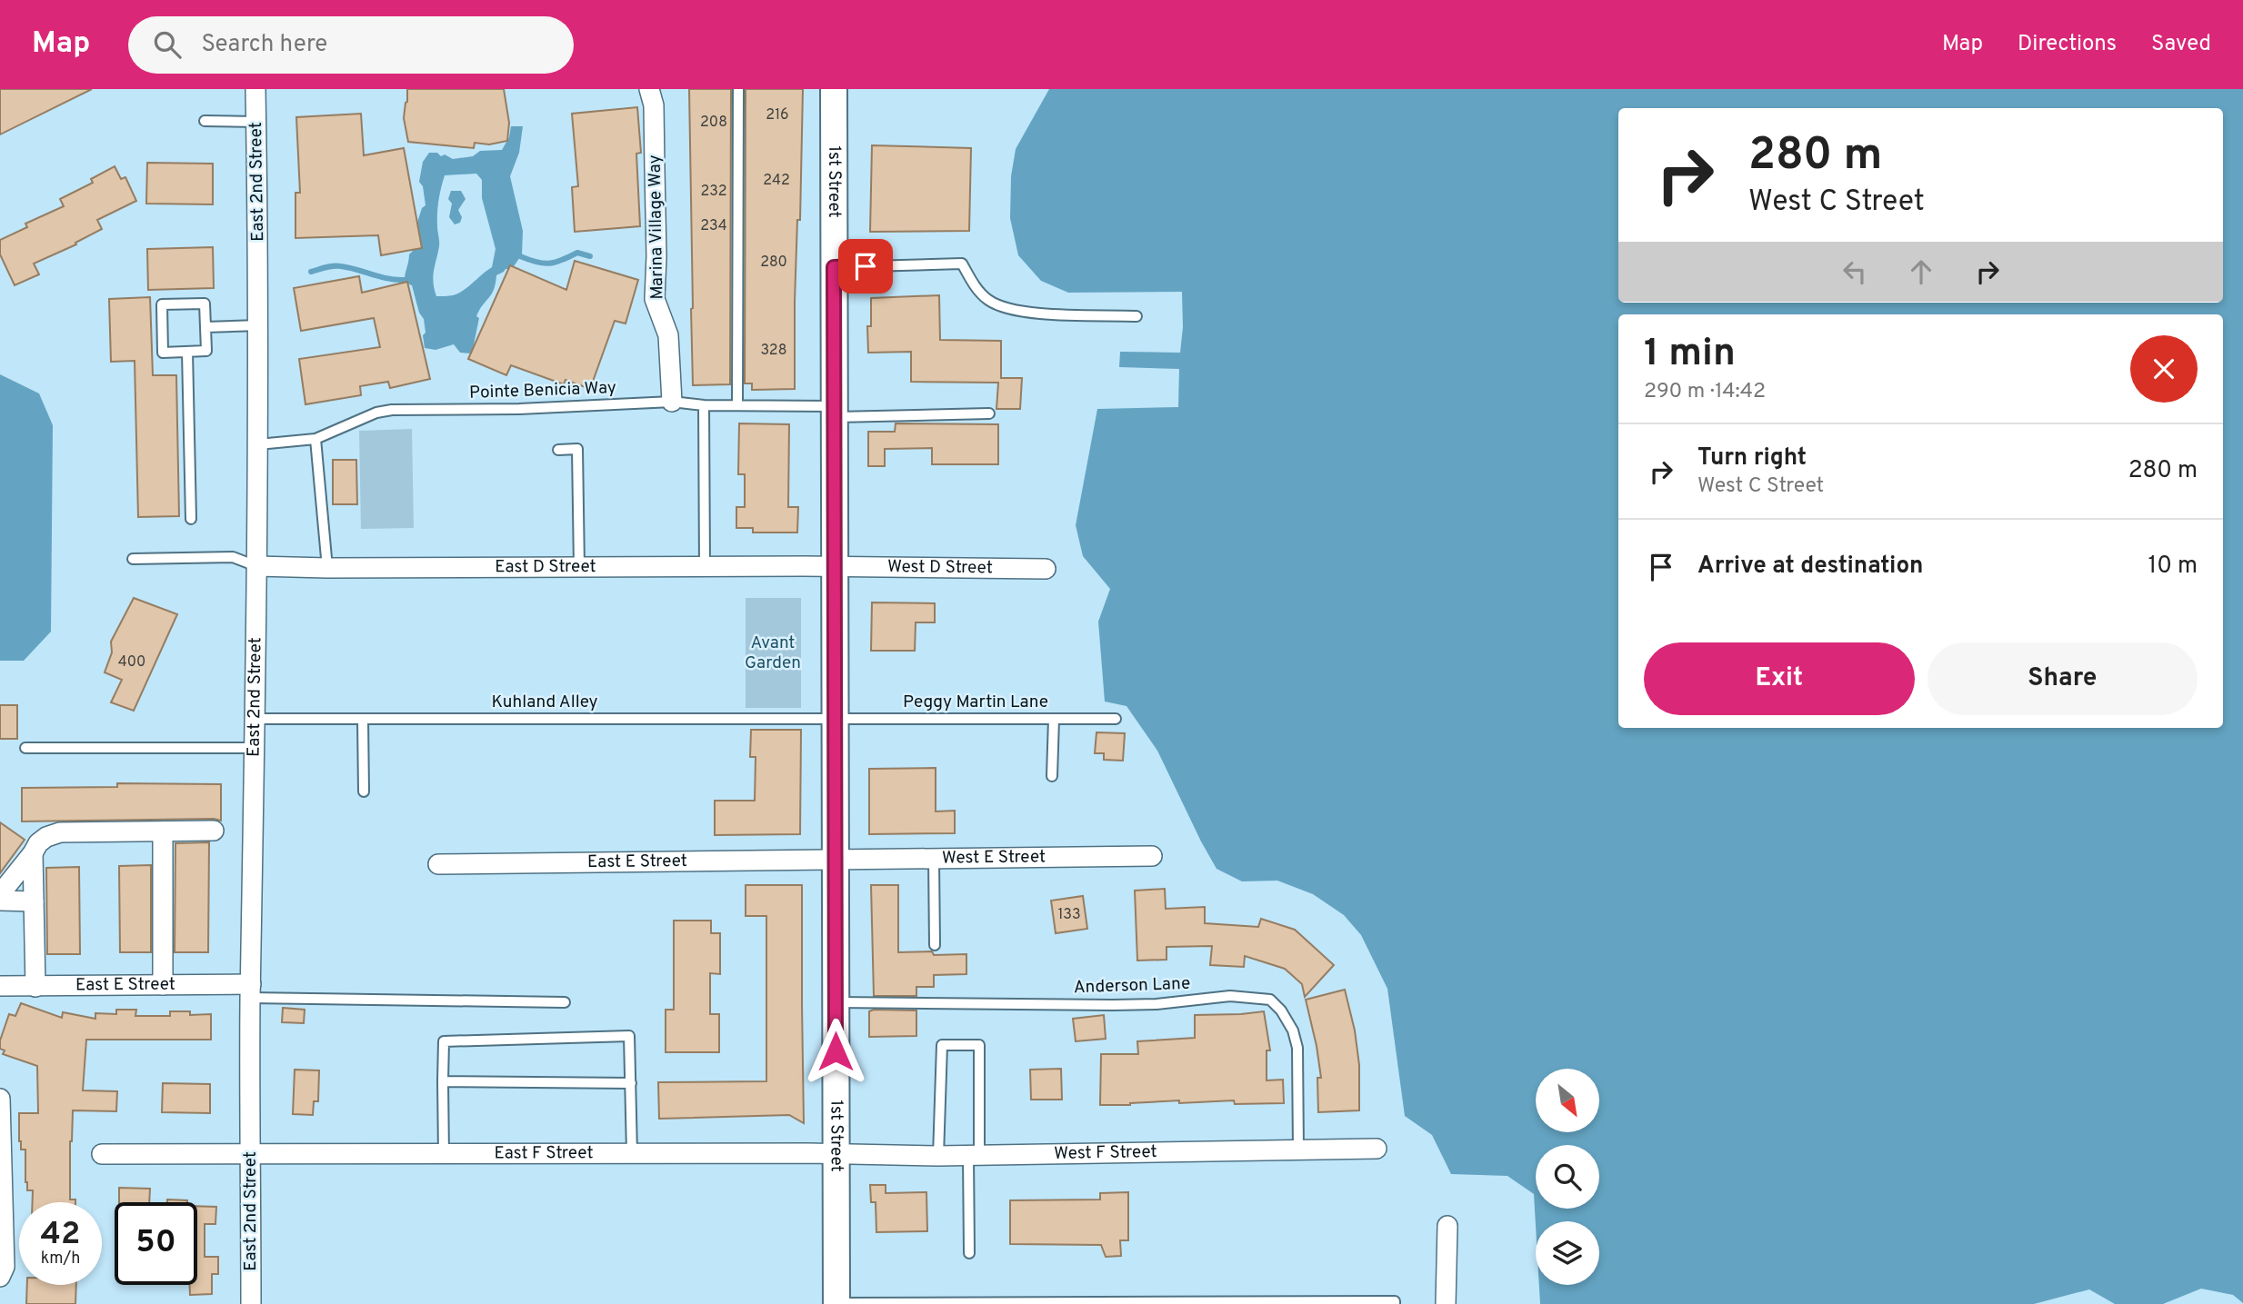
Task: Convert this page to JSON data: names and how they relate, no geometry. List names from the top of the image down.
{
  "streets": {
    "main road": ["1st Street"],
    "street": [
      "East 2nd Street",
      "Marina Village Way",
      "East D Street",
      "West D Street",
      "West E Street",
      "East E Street",
      "West F Street",
      "East F Street"
    ],
    "lane": [
      "Pointe Benicia Way",
      "Kuhland Alley",
      "Peggy Martin Lane",
      "Anderson Lane"
    ]
  },
  "crossings": [
    ["East 2nd Street", "Pointe Benicia Way"],
    ["East 2nd Street", "East D Street"],
    ["East 2nd Street", "Kuhland Alley"],
    ["East 2nd Street", "East E Street"],
    ["East 2nd Street", "East F Street"],
    ["1st Street", "Pointe Benicia Way"],
    ["1st Street", "East D Street"],
    ["1st Street", "West D Street"],
    ["1st Street", "Kuhland Alley"],
    ["1st Street", "Peggy Martin Lane"],
    ["1st Street", "West E Street"],
    ["1st Street", "East E Street"],
    ["1st Street", "Anderson Lane"],
    ["1st Street", "West F Street"],
    ["1st Street", "East F Street"],
    ["Marina Village Way", "Pointe Benicia Way"],
    ["East D Street", "West D Street"],
    ["Kuhland Alley", "Peggy Martin Lane"],
    ["West E Street", "East E Street"],
    ["Anderson Lane", "West F Street"],
    ["West F Street", "East F Street"]
  ],
  "parks": ["Avant Garden"],
  "house_numbers": [
    "216",
    "208",
    "242",
    "232",
    "234",
    "280",
    "328",
    "400",
    "133"
  ],
  "north": "bottom right",
  "page": {
    "header": "Map",
    "search": "Search here",
    "nav": ["Map", "Directions", "Saved"],
    "turn": ["280 m", "West C Street"],
    "heading": ["1 min", "290 m · 14:42"],
    "list": [
      {
        "name": "Turn right",
        "note": "West C Street",
        "value": "280 m"
      },
      {
        "name": "Arrive at destination",
        "value": "10 m"
      }
    ],
    "buttons": ["Exit", "Share"],
    "speed": "42 km/h",
    "limit": "50"
  }
}
